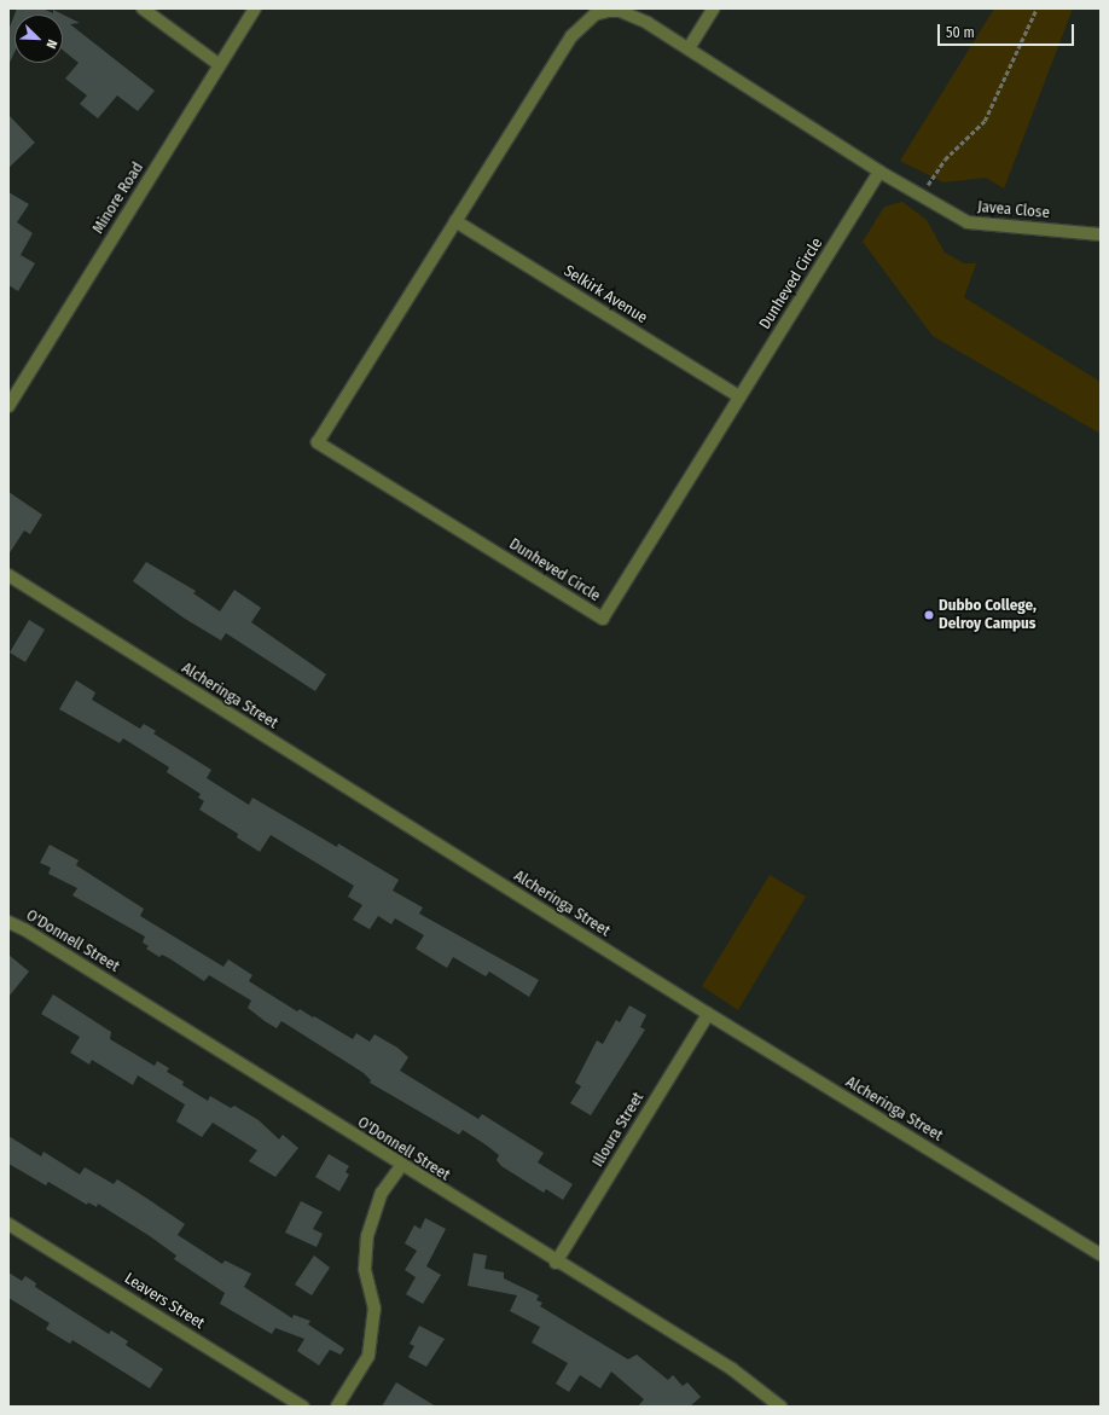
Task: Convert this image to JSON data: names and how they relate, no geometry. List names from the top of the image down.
{
  "streets": {
    "street": [
      "Minore Road",
      "Javea Close",
      "Dunheved Circle",
      "Selkirk Avenue",
      "Alcheringa Street",
      "O'Donnell Street",
      "Illoura Street",
      "Leavers Street"
    ]
  },
  "crossings": [
    ["Javea Close", "Dunheved Circle"],
    ["Dunheved Circle", "Selkirk Avenue"],
    ["Alcheringa Street", "Illoura Street"],
    ["O'Donnell Street", "Illoura Street"]
  ],
  "places": ["Dubbo College, Delroy Campus"],
  "scale_bar": "50 m",
  "north": "bottom right"
}
